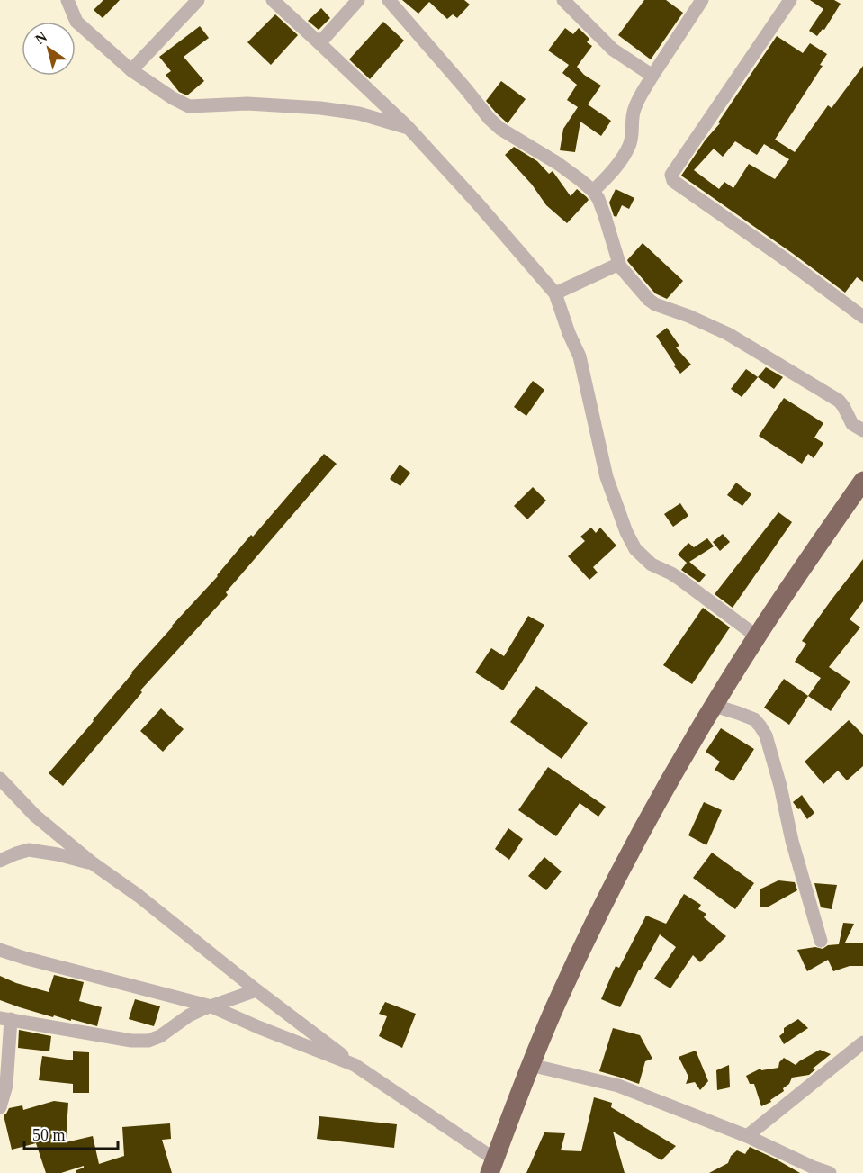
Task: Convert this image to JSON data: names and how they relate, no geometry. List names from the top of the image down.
{
  "scale_bar": "50 m",
  "north": "top left"
}
